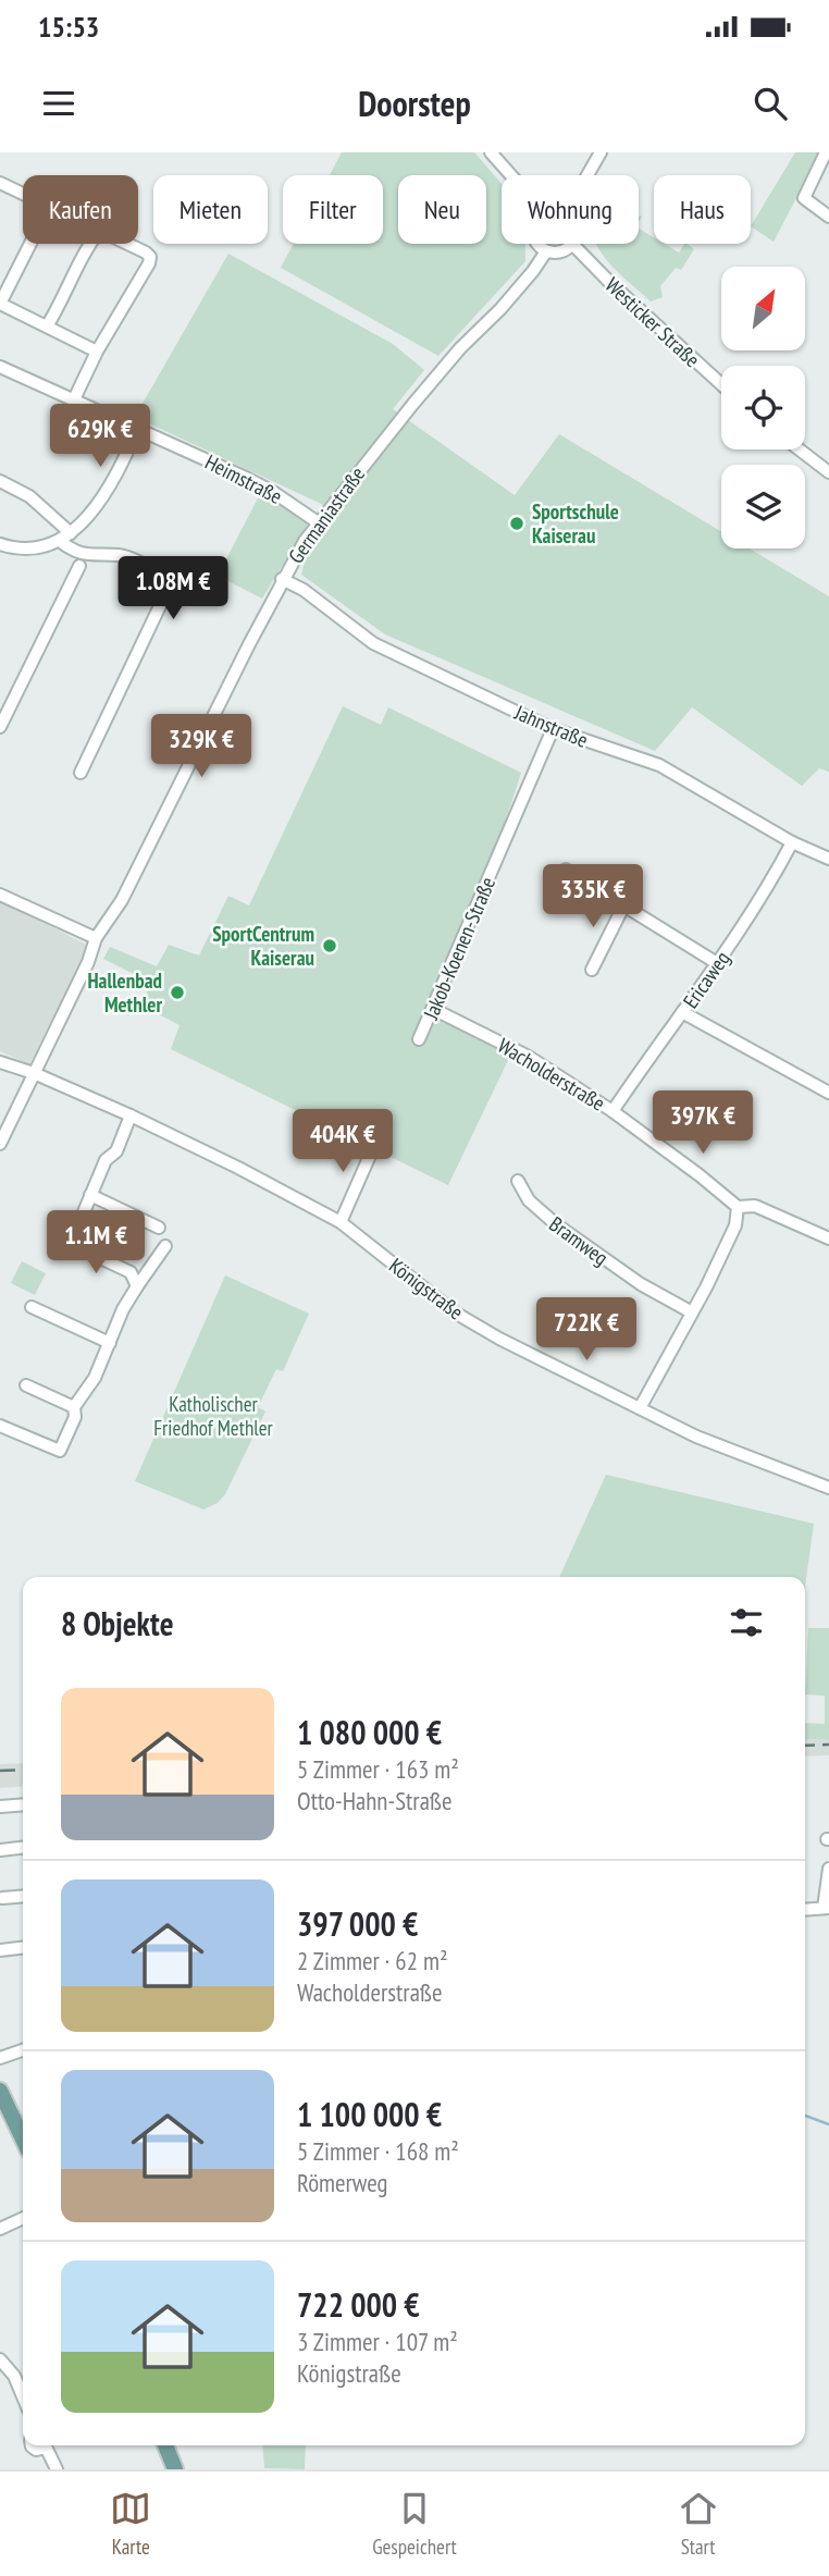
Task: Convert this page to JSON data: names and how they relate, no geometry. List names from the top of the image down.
{
  "streets": {
    "street": [
      "Westicker Straße",
      "Heimstraße",
      "Germaniastraße",
      "Jahnstraße",
      "Jakob-Koenen-Straße",
      "Ericaweg",
      "Wacholderstraße",
      "Bramweg",
      "Königstraße"
    ]
  },
  "crossings": [
    ["Heimstraße", "Germaniastraße"],
    ["Germaniastraße", "Jahnstraße"],
    ["Germaniastraße", "Königstraße"],
    ["Jahnstraße", "Jakob-Koenen-Straße"],
    ["Jahnstraße", "Ericaweg"],
    ["Jakob-Koenen-Straße", "Wacholderstraße"],
    ["Ericaweg", "Wacholderstraße"]
  ],
  "parks": ["Katholischer Friedhof Methler"],
  "places": ["Sportschule Kaiserau", "SportCentrum Kaiserau", "Hallenbad Methler"],
  "north": "top right",
  "page": {
    "status": "15:53",
    "header": "Doorstep",
    "chip": [
      "Kaufen",
      "Mieten",
      "Filter",
      "Neu",
      "Wohnung",
      "Haus"
    ],
    "price": [
      "629K €",
      "1.08M €",
      "329K €",
      "335K €",
      "397K €",
      "404K €",
      "1.1M €",
      "722K €"
    ],
    "heading": "8 Objekte",
    "list": [
      {
        "name": "1 080 000 €",
        "note": "5 Zimmer · 163 m² · Otto-Hahn-Straße"
      },
      {
        "name": "397 000 €",
        "note": "2 Zimmer · 62 m² · Wacholderstraße"
      },
      {
        "name": "1 100 000 €",
        "note": "5 Zimmer · 168 m² · Römerweg"
      },
      {
        "name": "722 000 €",
        "note": "3 Zimmer · 107 m² · Königstraße"
      }
    ],
    "tabs": ["Karte", "Gespeichert", "Start"]
  }
}
